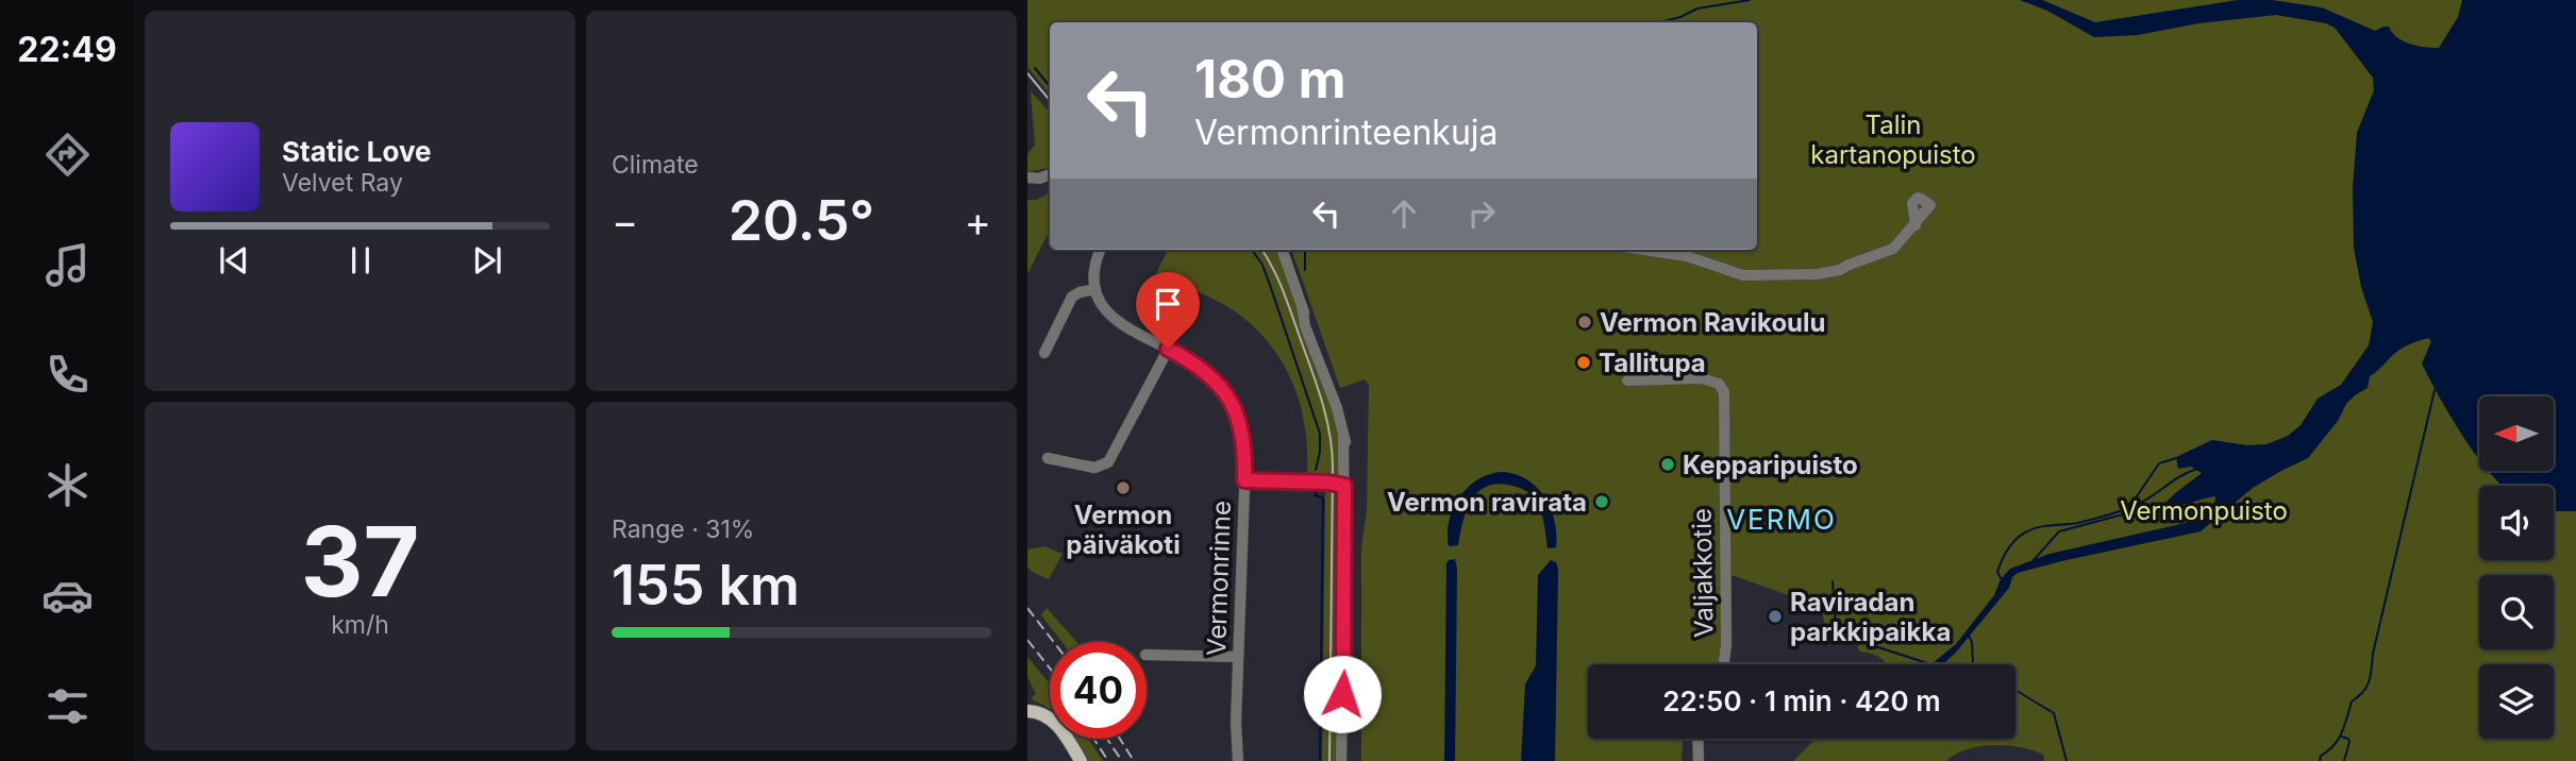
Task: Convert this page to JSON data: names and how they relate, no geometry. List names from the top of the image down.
{
  "streets": {
    "street": ["Valjakkotie", "Vermonrinne"]
  },
  "districts": ["VERMO"],
  "parks": ["Talin kartanopuisto", "Vermonpuisto"],
  "places": [
    "Vermon Ravikoulu",
    "Tallitupa",
    "Kepparipuisto",
    "Vermon päiväkoti",
    "Vermon ravirata",
    "Raviradan parkkipaikka"
  ],
  "north": "left",
  "page": {
    "tabs": "22:49",
    "tile": [
      "Climate",
      ["37", "km/h"],
      ["Range · 31%", "155 km"]
    ],
    "turn": ["180 m", "Vermonrinteenkuja"],
    "song": ["Static Love", "Velvet Ray"],
    "heat": ["−", "20.5°", "+"],
    "limit": "40",
    "trip": "22:50 · 1 min · 420 m"
  }
}
